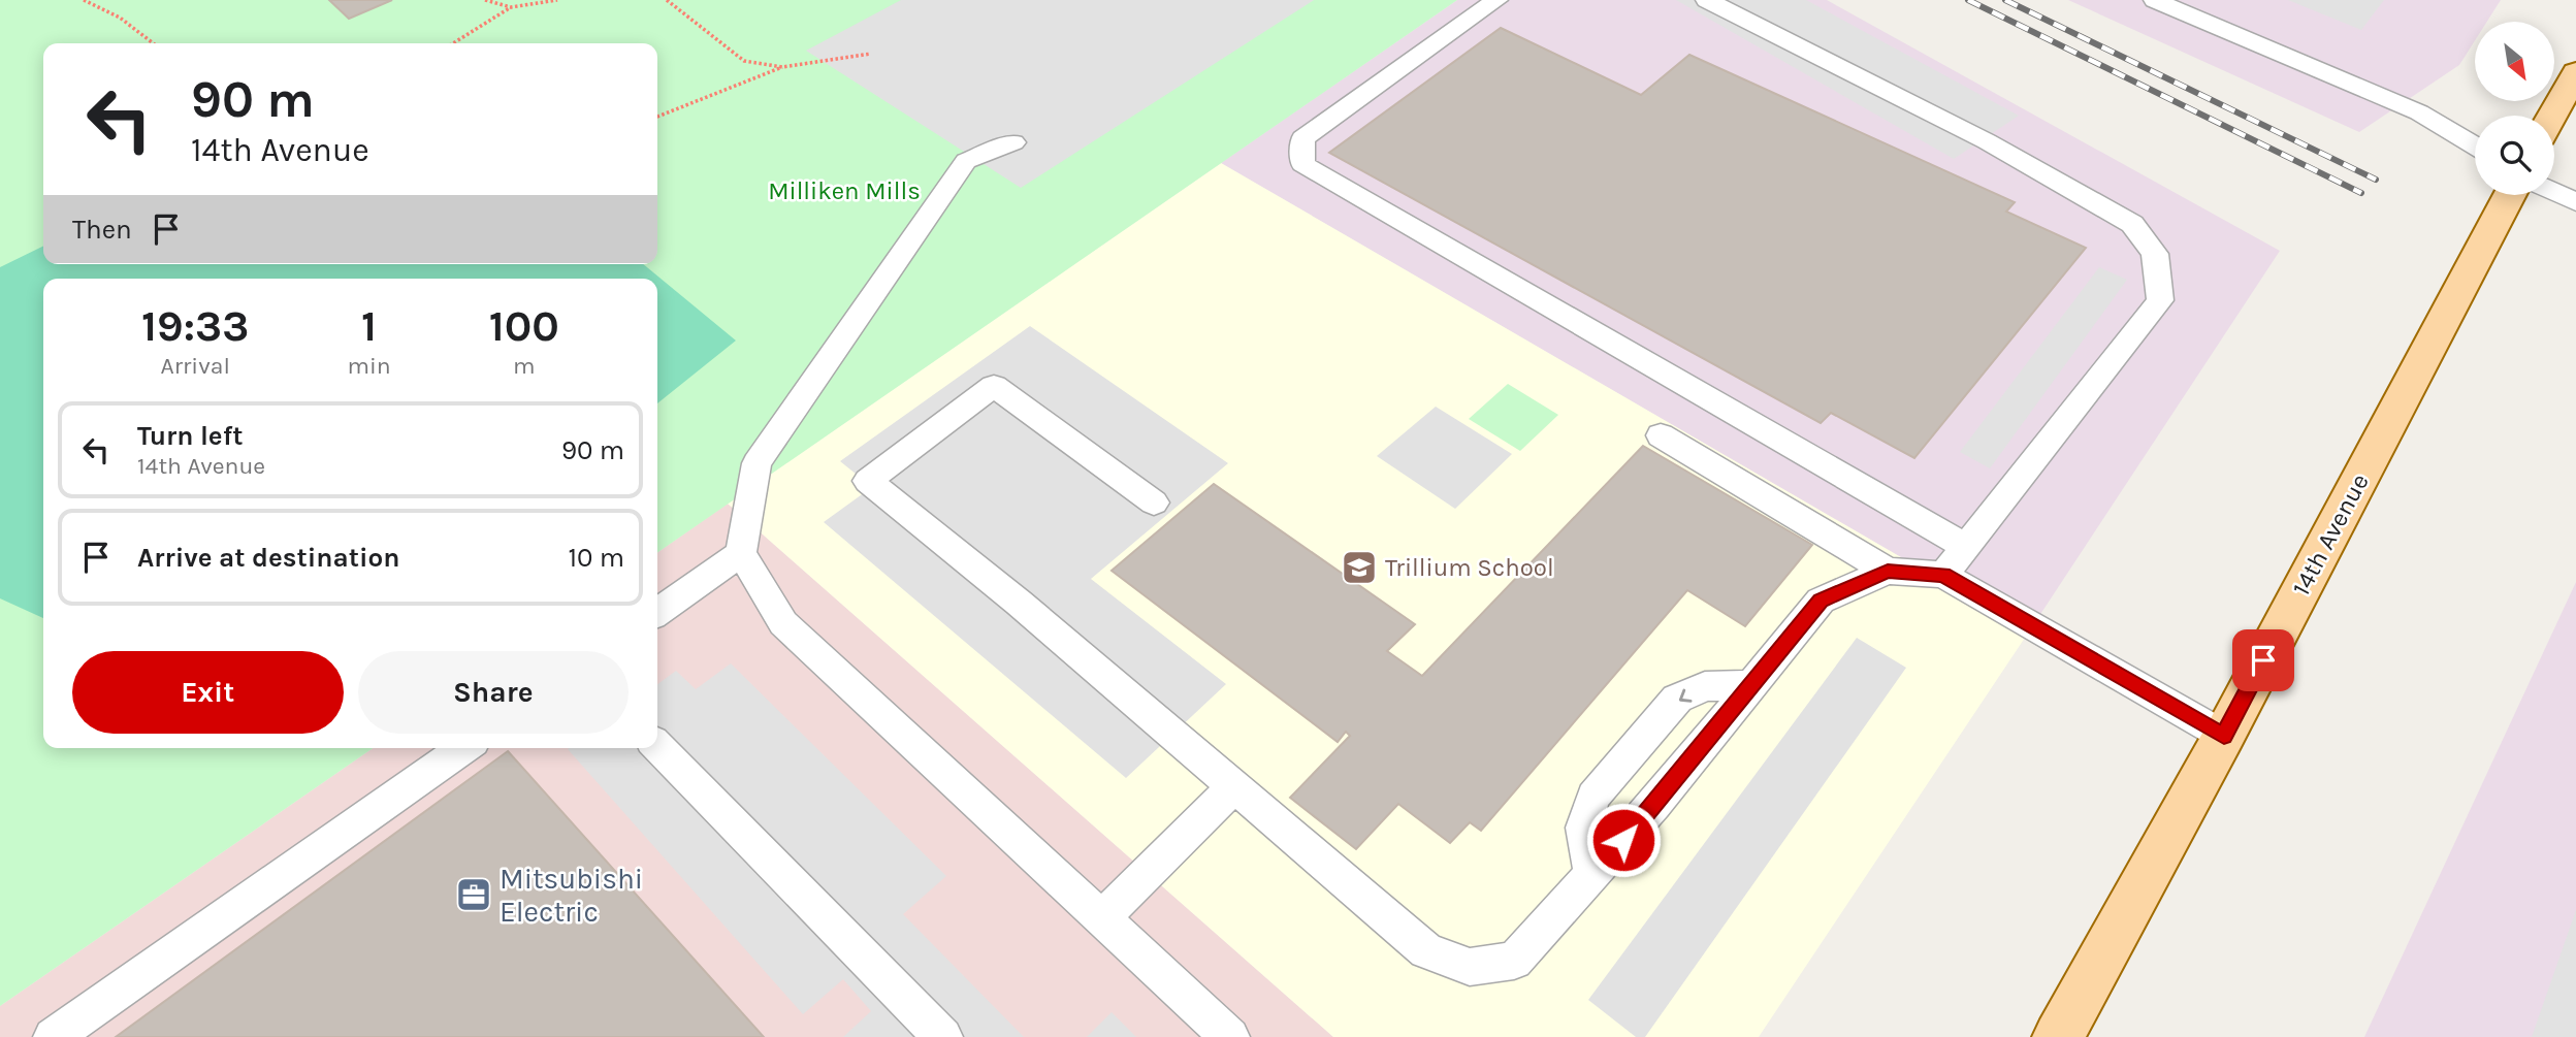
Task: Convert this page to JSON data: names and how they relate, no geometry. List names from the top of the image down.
{
  "streets": {
    "main road": ["14th Avenue"]
  },
  "parks": ["Milliken Mills"],
  "places": {
    "school or university": ["Trillium School"],
    "office": ["Mitsubishi Electric"]
  },
  "north": "bottom right",
  "page": {
    "turn": ["90 m", "14th Avenue"],
    "then": "Then",
    "eta": [
      "19:33",
      "Arrival",
      "1",
      "min",
      "100",
      "m"
    ],
    "list": [
      {
        "name": "Turn left",
        "note": "14th Avenue",
        "value": "90 m"
      },
      {
        "name": "Arrive at destination",
        "value": "10 m"
      }
    ],
    "buttons": ["Exit", "Share"]
  }
}
